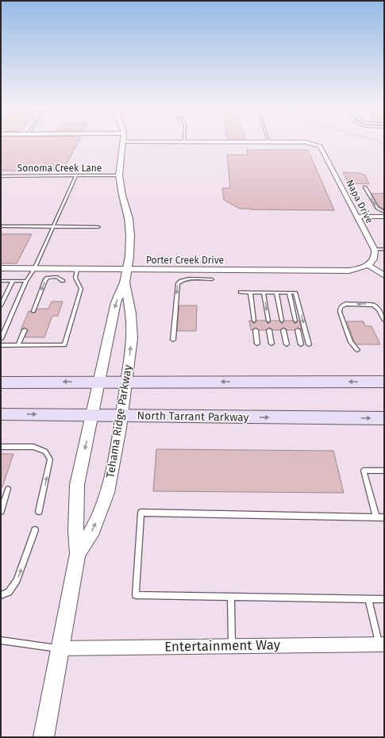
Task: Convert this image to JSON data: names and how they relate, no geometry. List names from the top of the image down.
{
  "streets": {
    "main road": ["North Tarrant Parkway"],
    "street": [
      "Napa Drive",
      "Porter Creek Drive",
      "Tehama Ridge Parkway",
      "Entertainment Way"
    ],
    "lane": ["Sonoma Creek Lane"]
  },
  "crossings": [
    ["Sonoma Creek Lane", "Tehama Ridge Parkway"],
    ["Porter Creek Drive", "Tehama Ridge Parkway"],
    ["North Tarrant Parkway", "Tehama Ridge Parkway"],
    ["Tehama Ridge Parkway", "Entertainment Way"]
  ]
}
